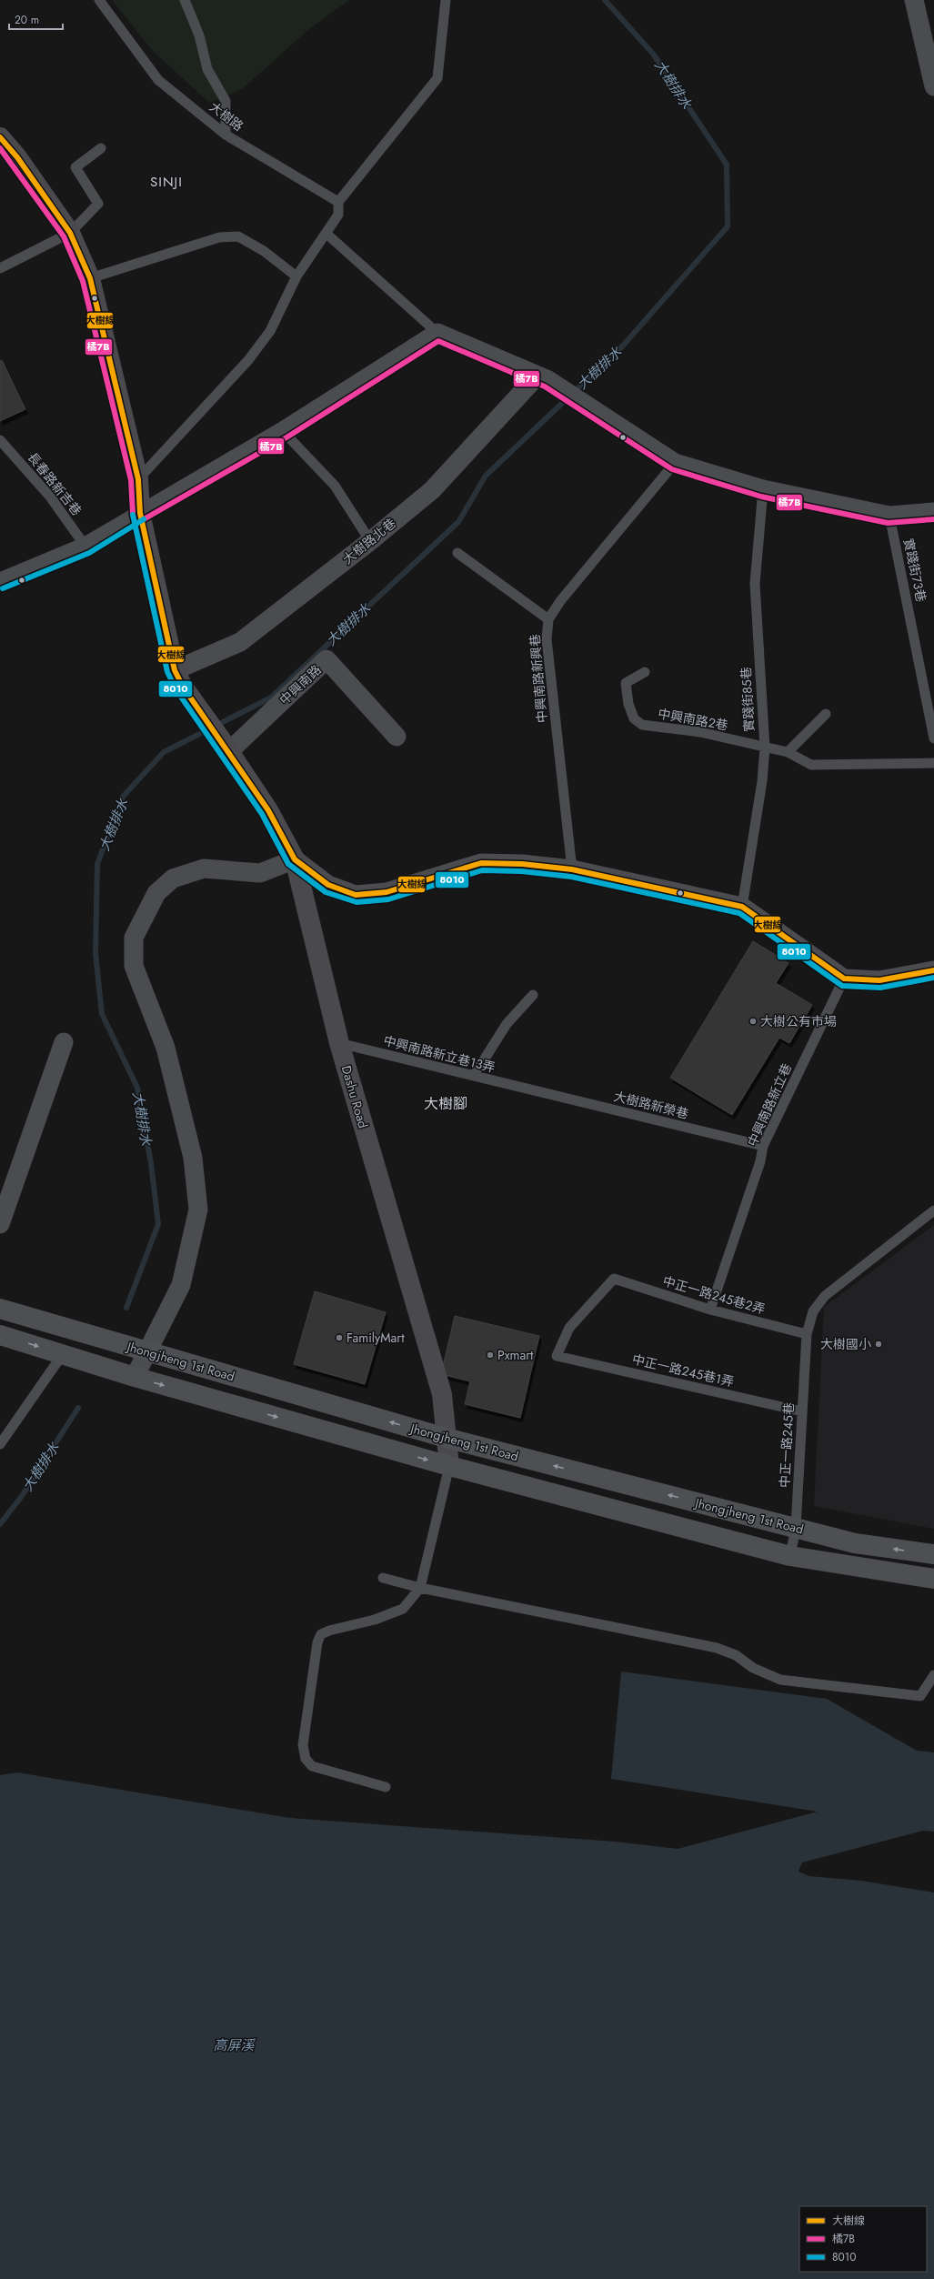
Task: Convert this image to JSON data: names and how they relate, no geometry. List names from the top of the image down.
{
  "streets": {
    "main road": ["Jhongjheng 1st Road"],
    "street": ["大樹路北巷", "中興南路", "Dashu Road"],
    "lane": [
      "大樹路",
      "長春路新吉巷",
      "實踐街73巷",
      "中興南路新興巷",
      "實踐街85巷",
      "中興南路2巷",
      "中興南路新立巷13弄",
      "大樹路新榮巷",
      "中興南路新立巷",
      "中正一路245巷2弄",
      "中正一路245巷1弄",
      "中正一路245巷"
    ]
  },
  "crossings": [
    ["大樹路北巷", "Dashu Road"],
    ["中興南路", "Dashu Road"],
    ["實踐街85巷", "中興南路2巷"],
    ["中興南路新立巷13弄", "Dashu Road"],
    ["中興南路新立巷13弄", "大樹路新榮巷"],
    ["Dashu Road", "Jhongjheng 1st Road"],
    ["大樹路新榮巷", "中興南路新立巷"],
    ["中興南路新立巷", "中正一路245巷2弄"],
    ["中正一路245巷2弄", "中正一路245巷1弄"],
    ["中正一路245巷2弄", "中正一路245巷"],
    ["Jhongjheng 1st Road", "中正一路245巷"],
    ["中正一路245巷1弄", "中正一路245巷"]
  ],
  "districts": ["SINJI", "大樹腳"],
  "water": ["大樹排水", "高屏溪"],
  "places": [
    "大樹公有市場",
    "FamilyMart",
    "大樹國小",
    "Pxmart"
  ],
  "lines": ["transit line 大樹線", "transit line 橘7B", "transit line 8010"],
  "legend": ["大樹線", "橘7B", "8010"],
  "scale_bar": "20 m"
}
